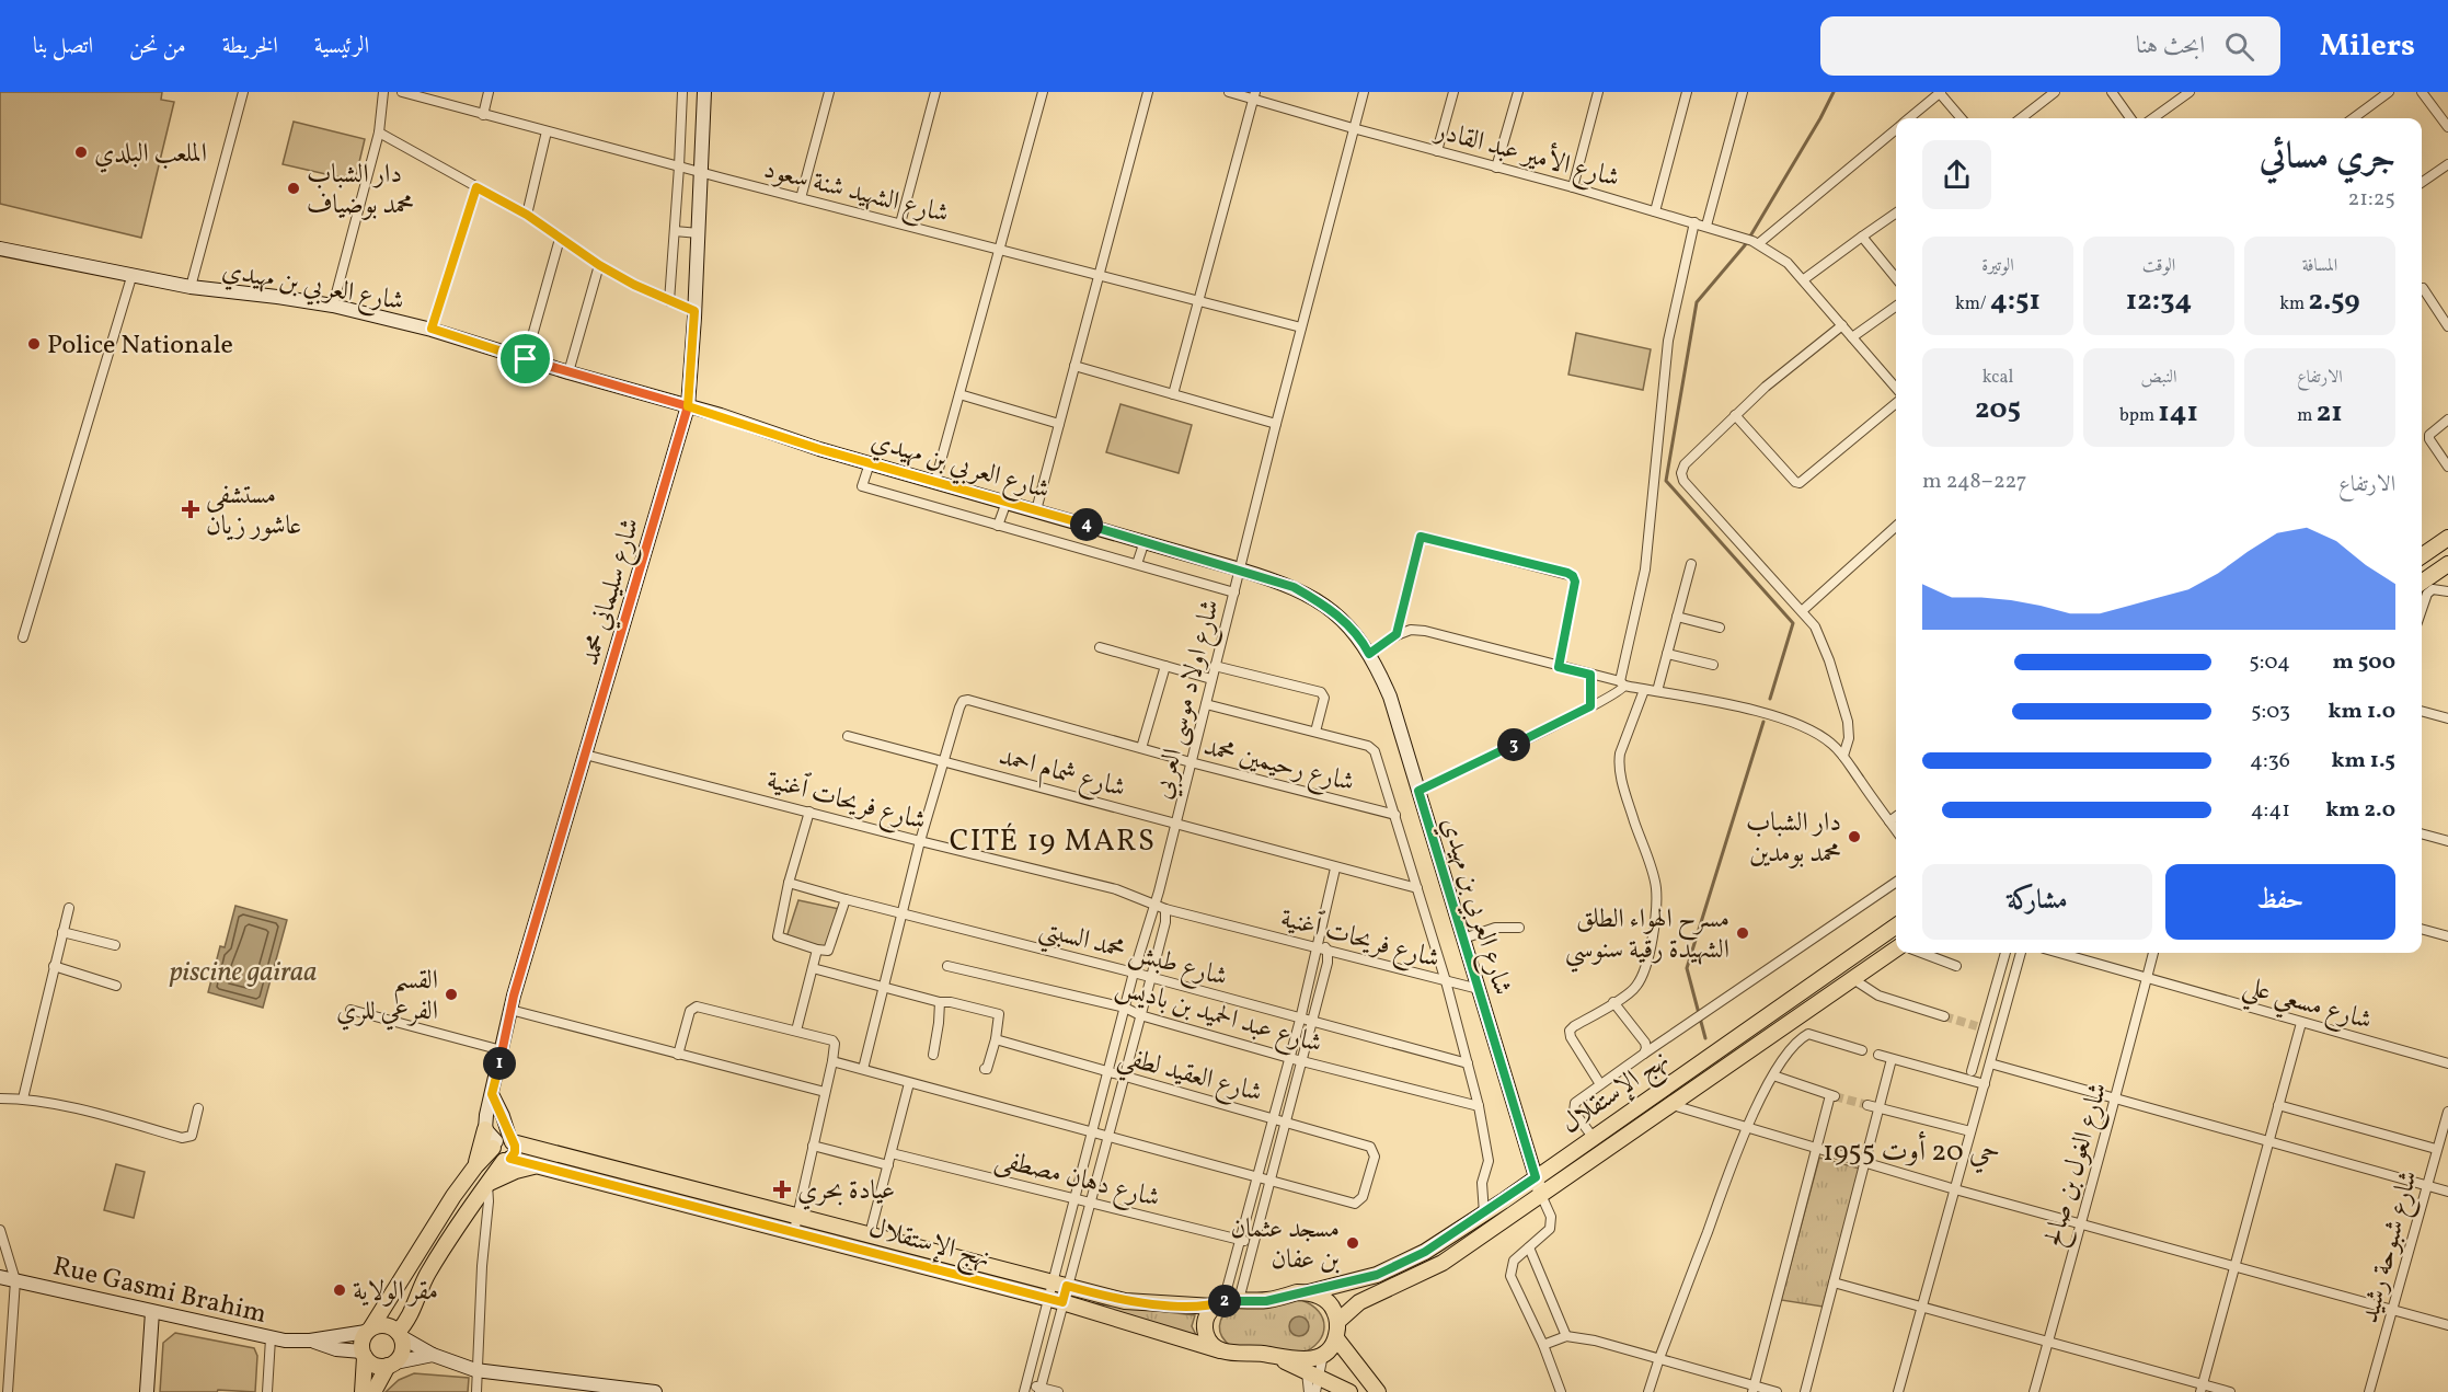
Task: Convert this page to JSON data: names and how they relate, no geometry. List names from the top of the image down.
{
  "streets": {
    "main road": ["نهج الإستقلال"],
    "street": [
      "شارع الأمير عبد القادر",
      "شارع الشهيد شنة سعود",
      "شارع العربي بن مهيدي",
      "شارع سليماني محمد",
      "شارع اولاد موسى العربي",
      "شارع رحيمين محمد",
      "شارع شمام احمد",
      "شارع فريحات ٱغنية",
      "شارع طبش محمد السبتي",
      "شارع مسعي علي",
      "شارع عبد الحميد بن باديس",
      "شارع العقيد لطفي",
      "شارع الغول بن صالح",
      "شارع دهان مصطفى",
      "شارع شبوحة رشيد",
      "Rue Gasmi Brahim"
    ]
  },
  "crossings": [
    ["شارع الأمير عبد القادر", "شارع اولاد موسى العربي"],
    ["شارع الشهيد شنة سعود", "شارع سليماني محمد"],
    ["شارع الشهيد شنة سعود", "شارع اولاد موسى العربي"],
    ["شارع العربي بن مهيدي", "شارع سليماني محمد"],
    ["شارع العربي بن مهيدي", "شارع اولاد موسى العربي"],
    ["شارع العربي بن مهيدي", "شارع فريحات ٱغنية"],
    ["شارع العربي بن مهيدي", "نهج الإستقلال"],
    ["شارع سليماني محمد", "شارع فريحات ٱغنية"],
    ["شارع اولاد موسى العربي", "شارع رحيمين محمد"],
    ["شارع اولاد موسى العربي", "شارع شمام احمد"],
    ["شارع اولاد موسى العربي", "شارع فريحات ٱغنية"],
    ["شارع اولاد موسى العربي", "شارع طبش محمد السبتي"],
    ["شارع اولاد موسى العربي", "شارع عبد الحميد بن باديس"],
    ["شارع اولاد موسى العربي", "شارع العقيد لطفي"],
    ["شارع اولاد موسى العربي", "نهج الإستقلال"],
    ["شارع اولاد موسى العربي", "شارع دهان مصطفى"],
    ["شارع رحيمين محمد", "شارع شمام احمد"],
    ["شارع مسعي علي", "شارع الغول بن صالح"]
  ],
  "districts": ["CITÉ 19 MARS", "حي 20 أوت 1955"],
  "water": ["piscine gairaa"],
  "places": {
    "other": [
      "الملعب البلدي",
      "دار الشباب محمد بوضياف",
      "Police Nationale",
      "دار الشباب محمد بومدين",
      "مسرح الهواء الطلق الشهيدة رقية سنوسي",
      "القسم الفرعي للري",
      "مسجد عثمان بن عفان",
      "مقر الولاية"
    ],
    "health": ["مستشفى عاشور زيان", "عيادة بحري"]
  },
  "page": {
    "header": "Milers",
    "search": "ابحث هنا",
    "nav": [
      "الرئيسية",
      "الخريطة",
      "من نحن",
      "اتصل بنا"
    ],
    "heading": ["جري مسائي", "21:25"],
    "stats": [
      ["المسافة", "2.59 km"],
      ["الوقت", "12:34"],
      ["الوتيرة", "4:51 /km"],
      ["الارتفاع", "21 m"],
      ["النبض", "141 bpm"],
      ["kcal", "205"]
    ],
    "chart": ["الارتفاع", "227–248 m"],
    "pins": [
      "4",
      "3",
      "1",
      "2"
    ],
    "list": [
      {
        "name": "500 m",
        "note": "5:04"
      },
      {
        "name": "1.0 km",
        "note": "5:03"
      },
      {
        "name": "1.5 km",
        "note": "4:36"
      },
      {
        "name": "2.0 km",
        "note": "4:41"
      }
    ],
    "buttons": ["حفظ", "مشاركة"]
  }
}
